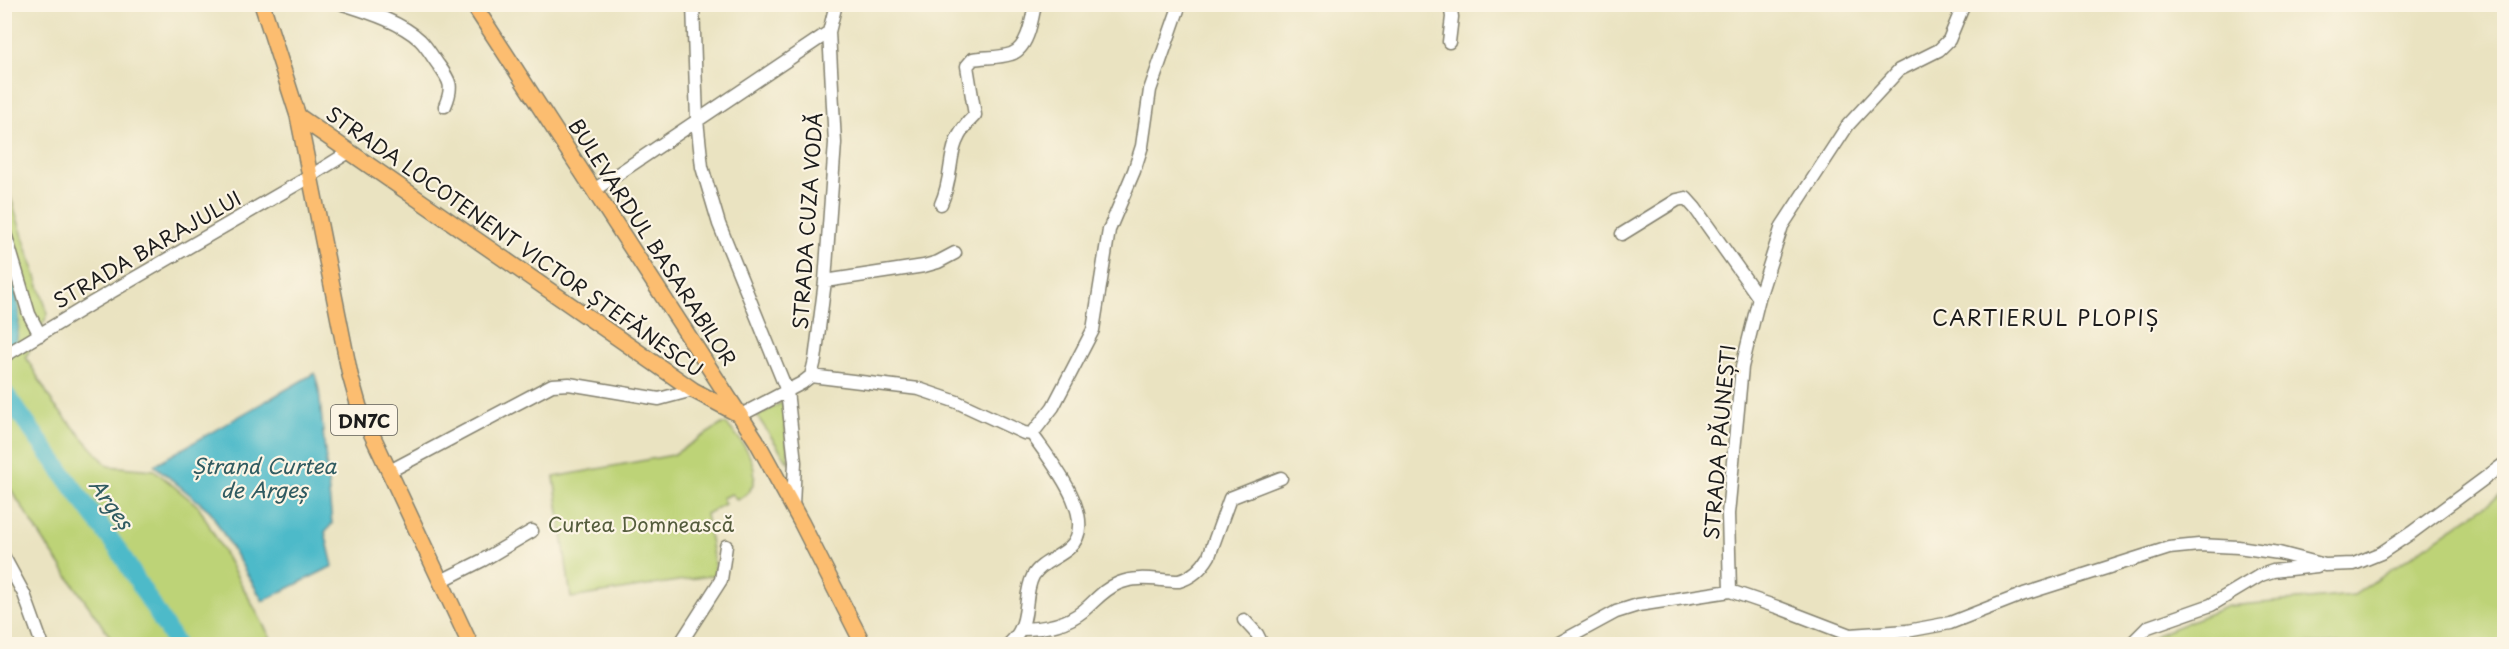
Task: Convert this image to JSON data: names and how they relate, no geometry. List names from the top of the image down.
{
  "streets": {
    "main road": ["STRADA LOCOTENENT VICTOR ȘTEFĂNESCU", "BULEVARDUL BASARABILOR", "DN7C"],
    "street": ["STRADA CUZA VODĂ", "STRADA BARAJULUI", "STRADA PĂUNEȘTI"]
  },
  "crossings": [
    ["STRADA LOCOTENENT VICTOR ȘTEFĂNESCU", "BULEVARDUL BASARABILOR"],
    ["STRADA LOCOTENENT VICTOR ȘTEFĂNESCU", "STRADA BARAJULUI"],
    ["STRADA LOCOTENENT VICTOR ȘTEFĂNESCU", "DN7C"],
    ["STRADA BARAJULUI", "DN7C"]
  ],
  "districts": ["CARTIERUL PLOPIȘ"],
  "water": ["Ștrand Curtea de Argeș", "Argeș"],
  "parks": ["Curtea Domnească"]
}
